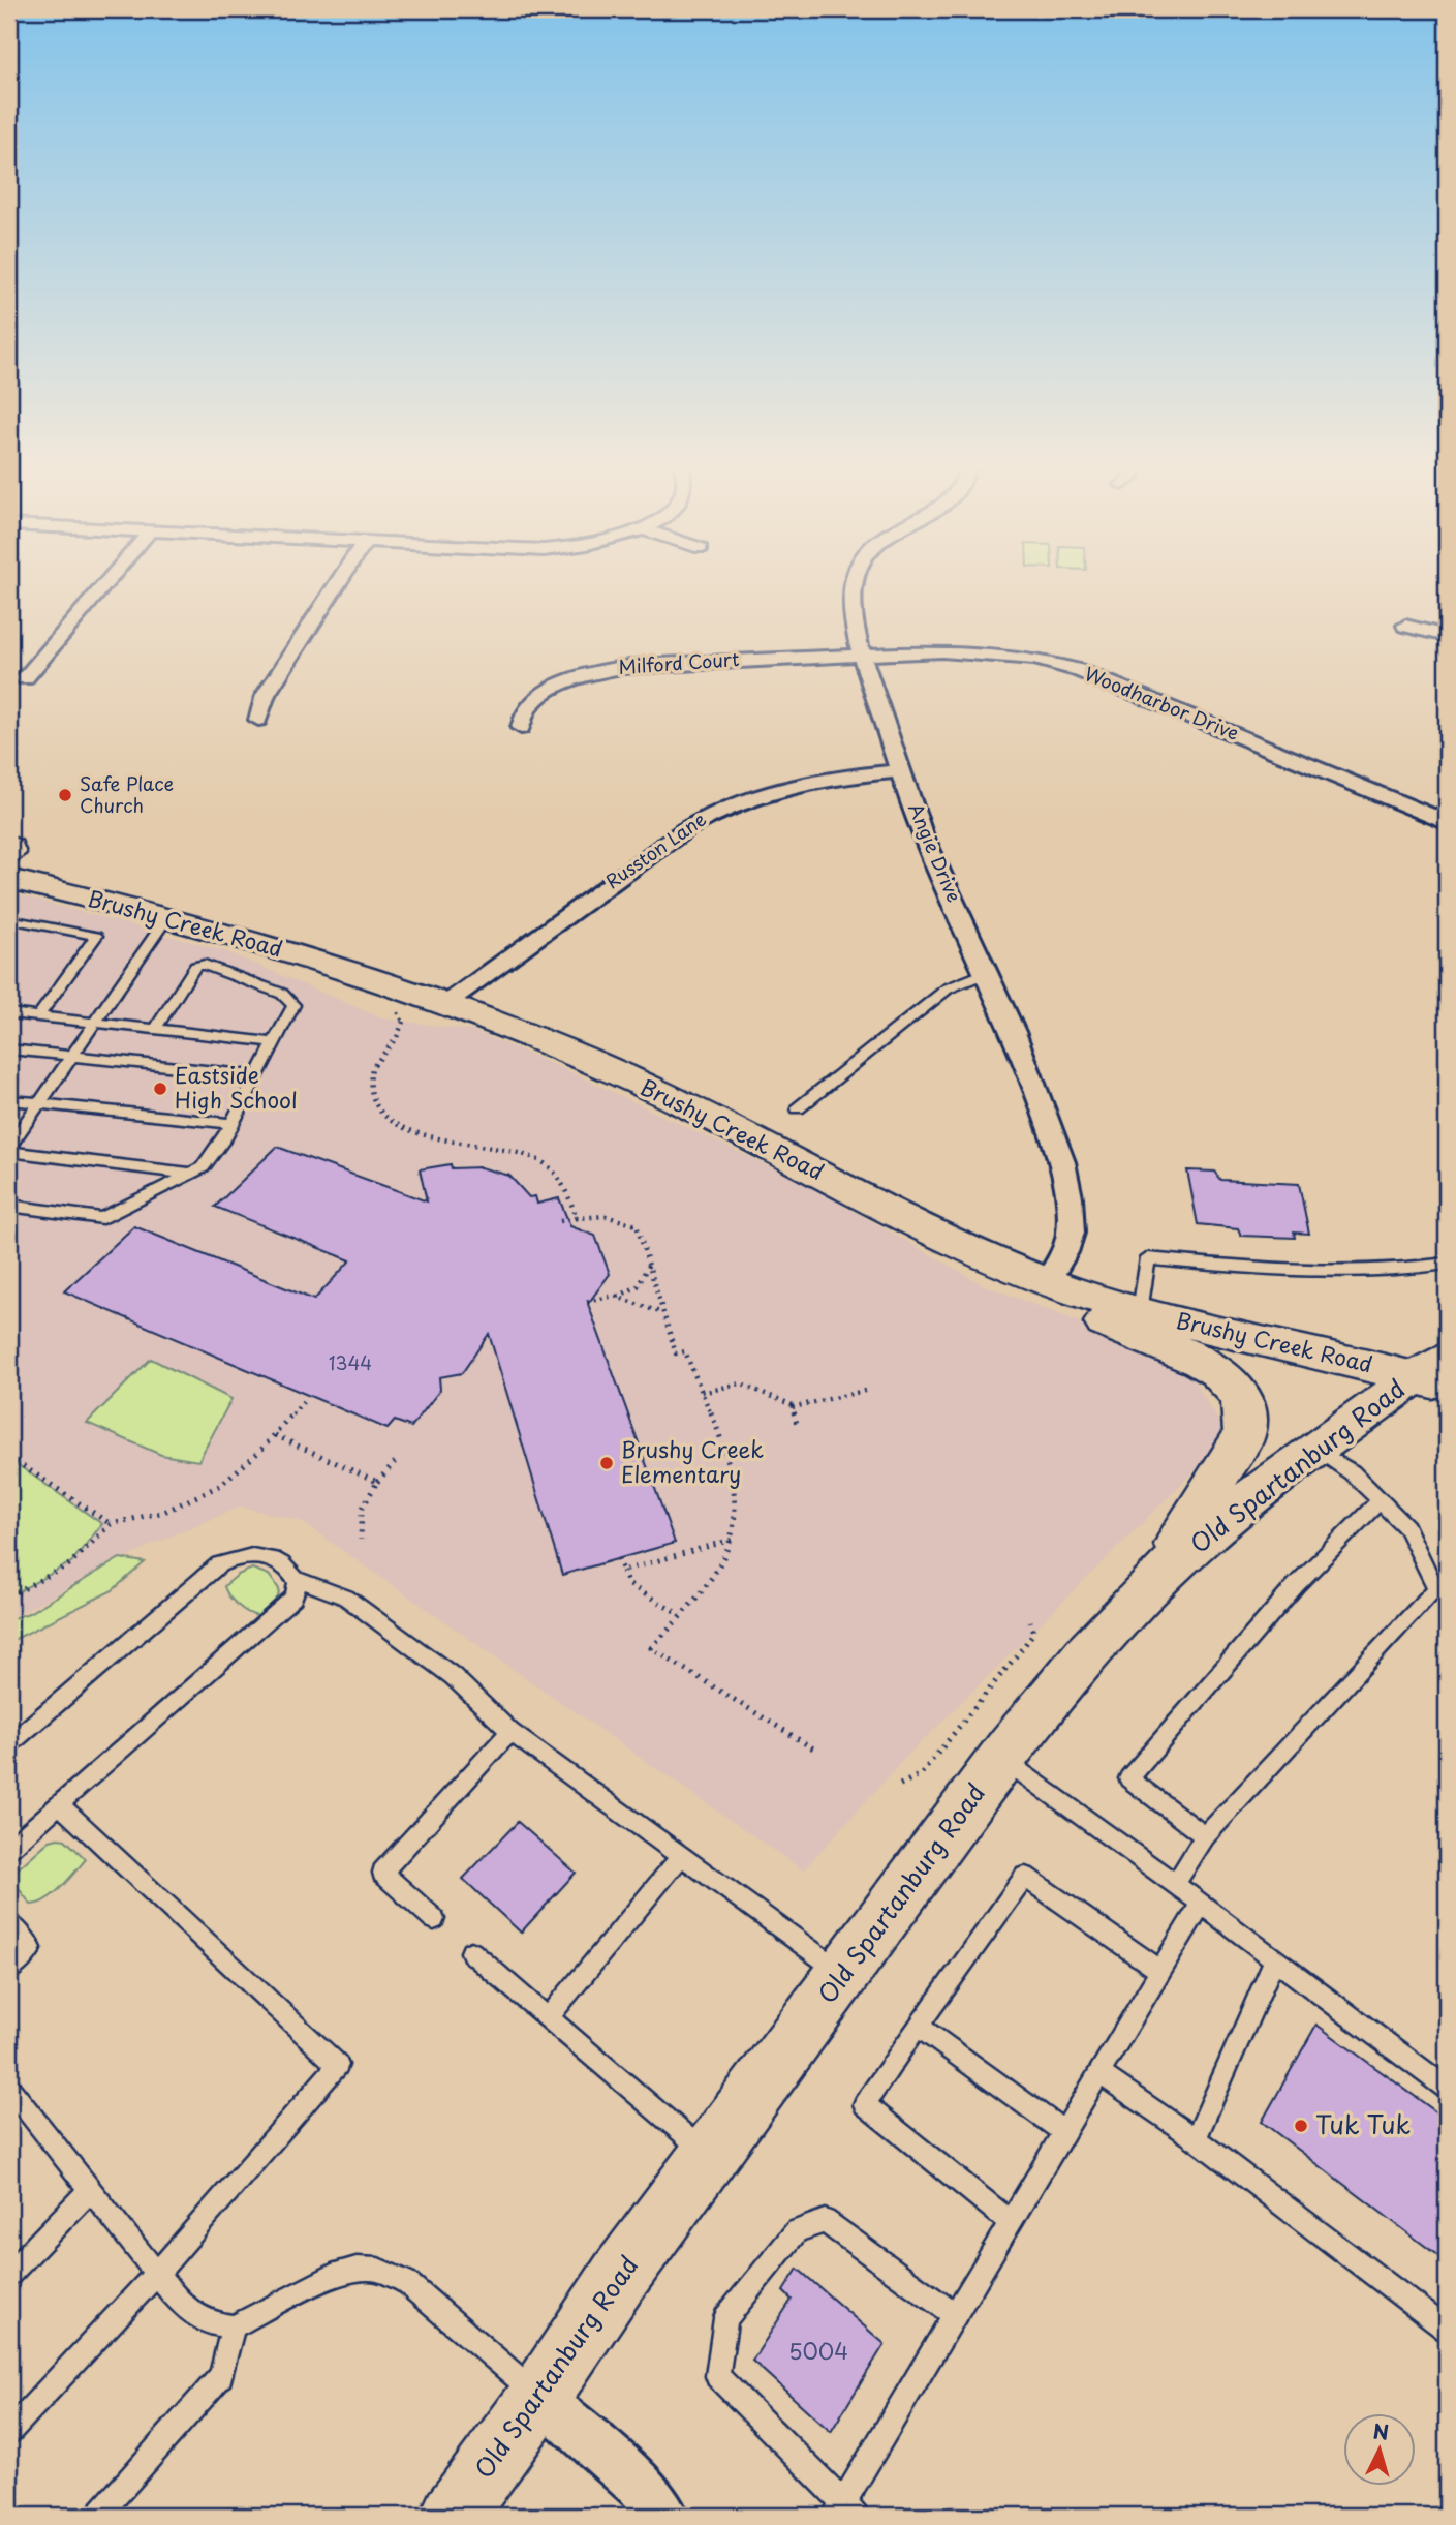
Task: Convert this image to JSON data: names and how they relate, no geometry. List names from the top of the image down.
{
  "streets": {
    "main road": ["Brushy Creek Road", "Old Spartanburg Road"],
    "street": [
      "Milford Court",
      "Woodharbor Drive",
      "Russton Lane",
      "Angie Drive"
    ]
  },
  "crossings": [
    ["Milford Court", "Woodharbor Drive"],
    ["Milford Court", "Angie Drive"],
    ["Woodharbor Drive", "Angie Drive"],
    ["Russton Lane", "Angie Drive"],
    ["Russton Lane", "Brushy Creek Road"],
    ["Angie Drive", "Brushy Creek Road"],
    ["Brushy Creek Road", "Old Spartanburg Road"]
  ],
  "places": [
    "Safe Place Church",
    "Eastside High School",
    "Brushy Creek Elementary",
    "Tuk Tuk"
  ],
  "house_numbers": ["1344", "5004"],
  "north": "top"
}
